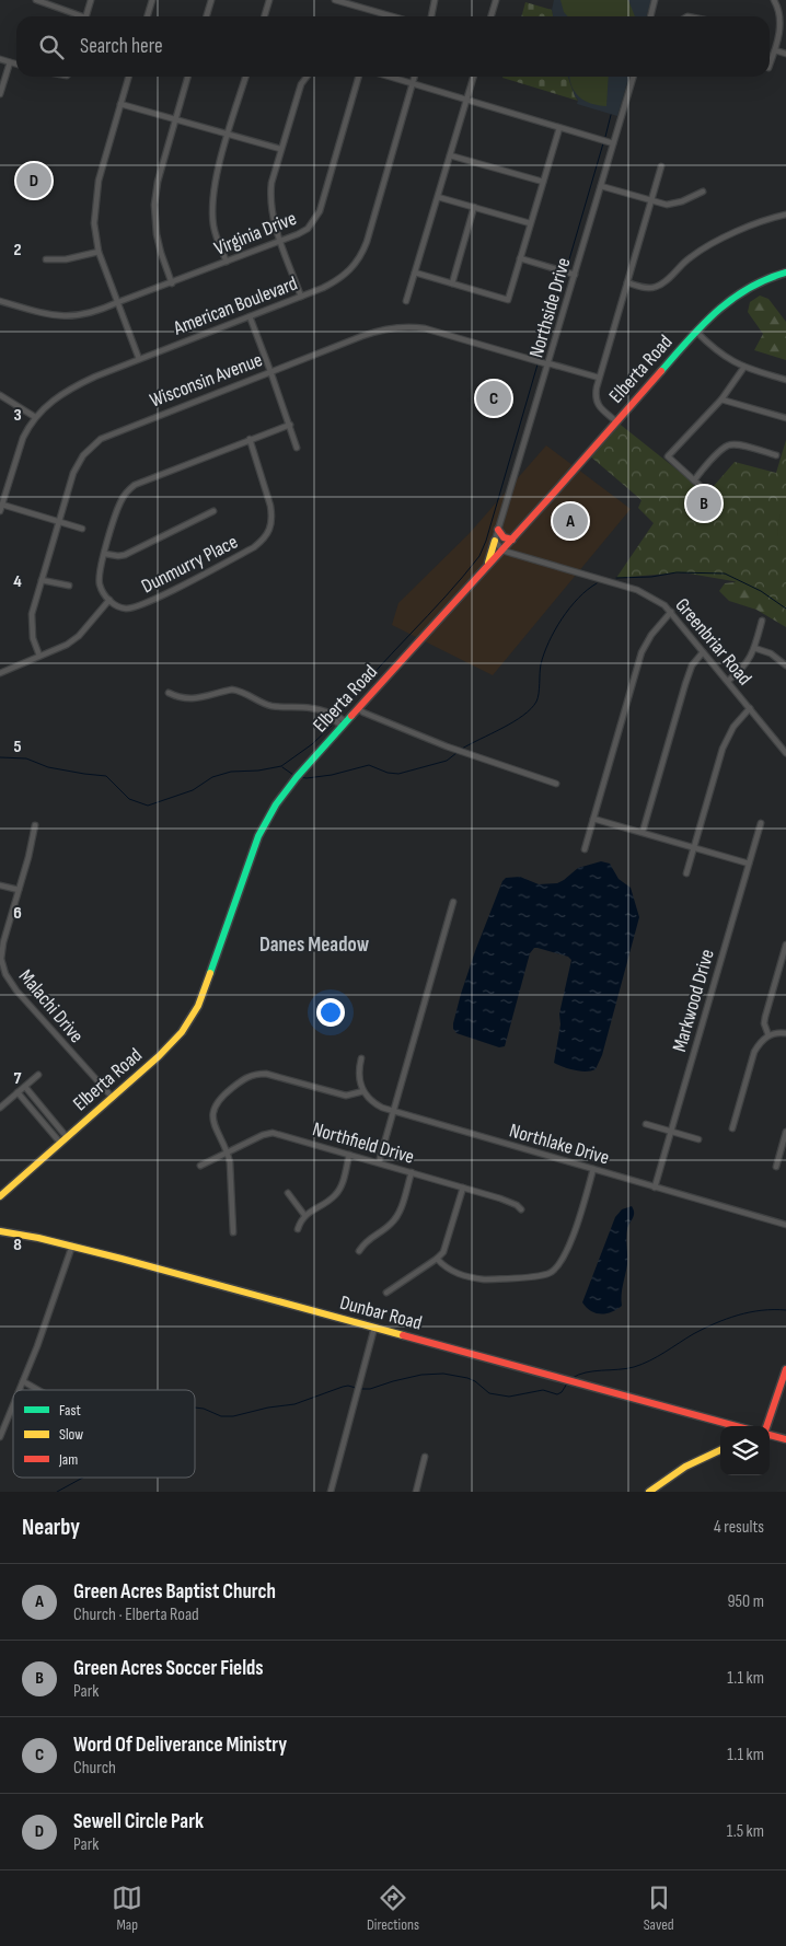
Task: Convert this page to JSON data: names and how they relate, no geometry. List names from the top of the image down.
{
  "streets": {
    "street": [
      "Virginia Drive",
      "American Boulevard",
      "Northside Drive",
      "Elberta Road",
      "Wisconsin Avenue",
      "Dunmurry Place",
      "Greenbriar Road",
      "Markwood Drive",
      "Malachi Drive",
      "Northfield Drive",
      "Northlake Drive",
      "Dunbar Road"
    ]
  },
  "crossings": [
    ["Northside Drive", "Wisconsin Avenue"],
    ["Elberta Road", "Greenbriar Road"],
    ["Elberta Road", "Malachi Drive"],
    ["Markwood Drive", "Northlake Drive"]
  ],
  "districts": ["Danes Meadow"],
  "legend": ["Fast", "Slow", "Jam"],
  "page": {
    "search": "Search here",
    "pins": [
      "D",
      "C",
      "B",
      "A"
    ],
    "heading": ["Nearby", "4 results"],
    "list": [
      {
        "mark": "A",
        "name": "Green Acres Baptist Church",
        "note": "Church · Elberta Road",
        "value": "950 m"
      },
      {
        "mark": "B",
        "name": "Green Acres Soccer Fields",
        "note": "Park",
        "value": "1.1 km"
      },
      {
        "mark": "C",
        "name": "Word Of Deliverance Ministry",
        "note": "Church",
        "value": "1.1 km"
      },
      {
        "mark": "D",
        "name": "Sewell Circle Park",
        "note": "Park",
        "value": "1.5 km"
      }
    ],
    "nav": ["Map", "Directions", "Saved"]
  },
  "grid": {
    "rows": [
      "2",
      "3",
      "4",
      "5",
      "6",
      "7",
      "8"
    ]
  }
}
